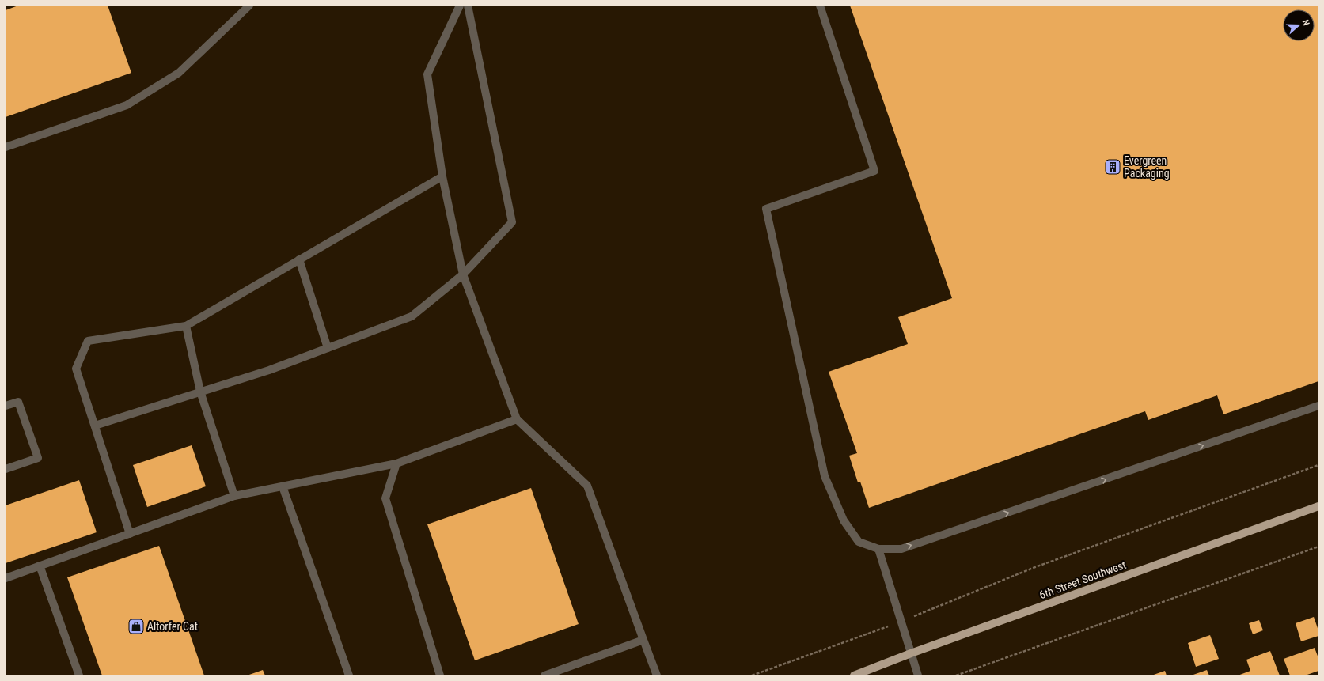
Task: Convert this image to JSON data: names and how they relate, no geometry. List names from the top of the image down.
{
  "streets": {
    "main road": ["6th Street Southwest"]
  },
  "places": {
    "building": ["Evergreen Packaging"],
    "shop": ["Altorfer Cat"]
  },
  "north": "right"
}
